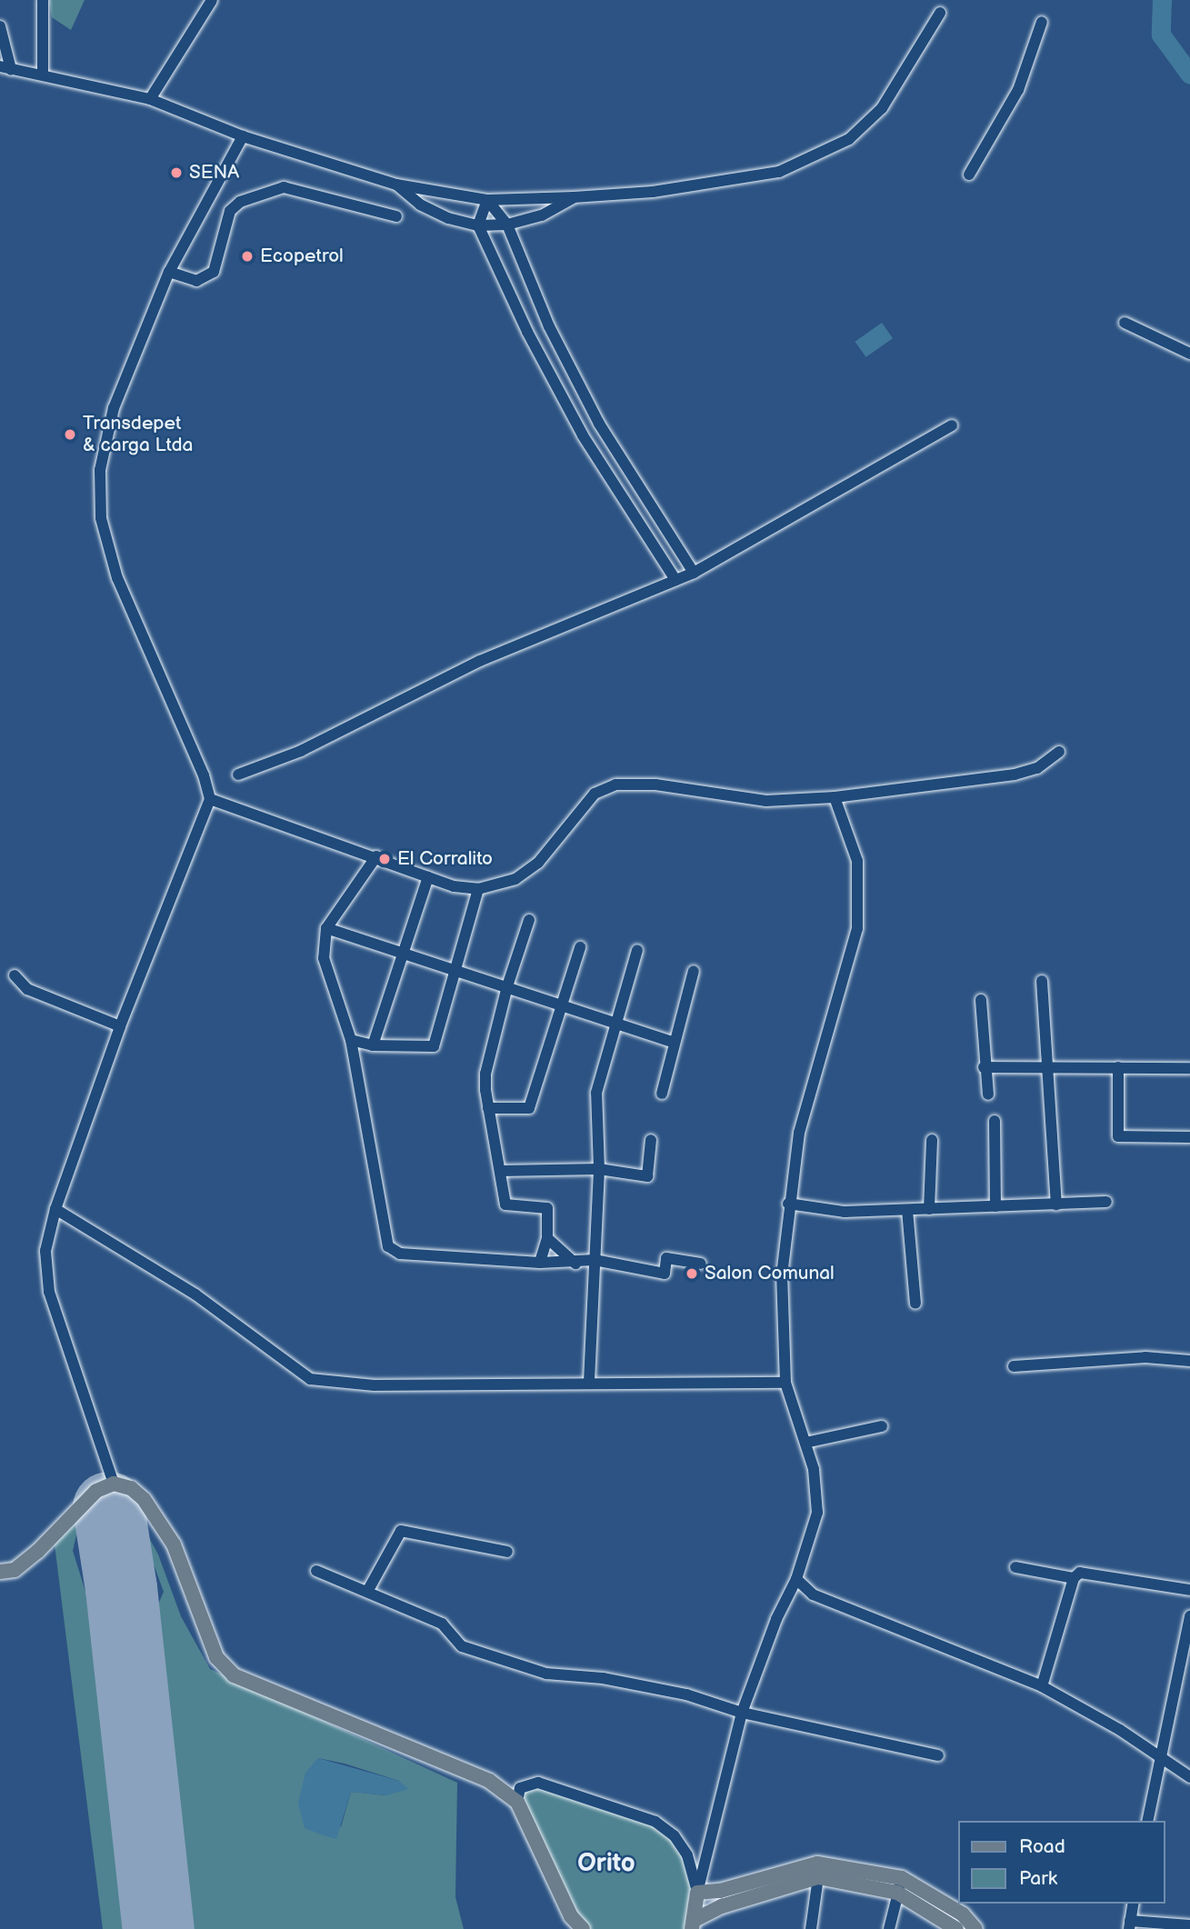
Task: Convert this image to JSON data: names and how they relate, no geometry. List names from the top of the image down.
{
  "districts": ["Orito"],
  "places": [
    "SENA",
    "Ecopetrol",
    "Transdepet & carga Ltda",
    "El Corralito",
    "Salon Comunal"
  ],
  "legend": ["Road", "Park"]
}
